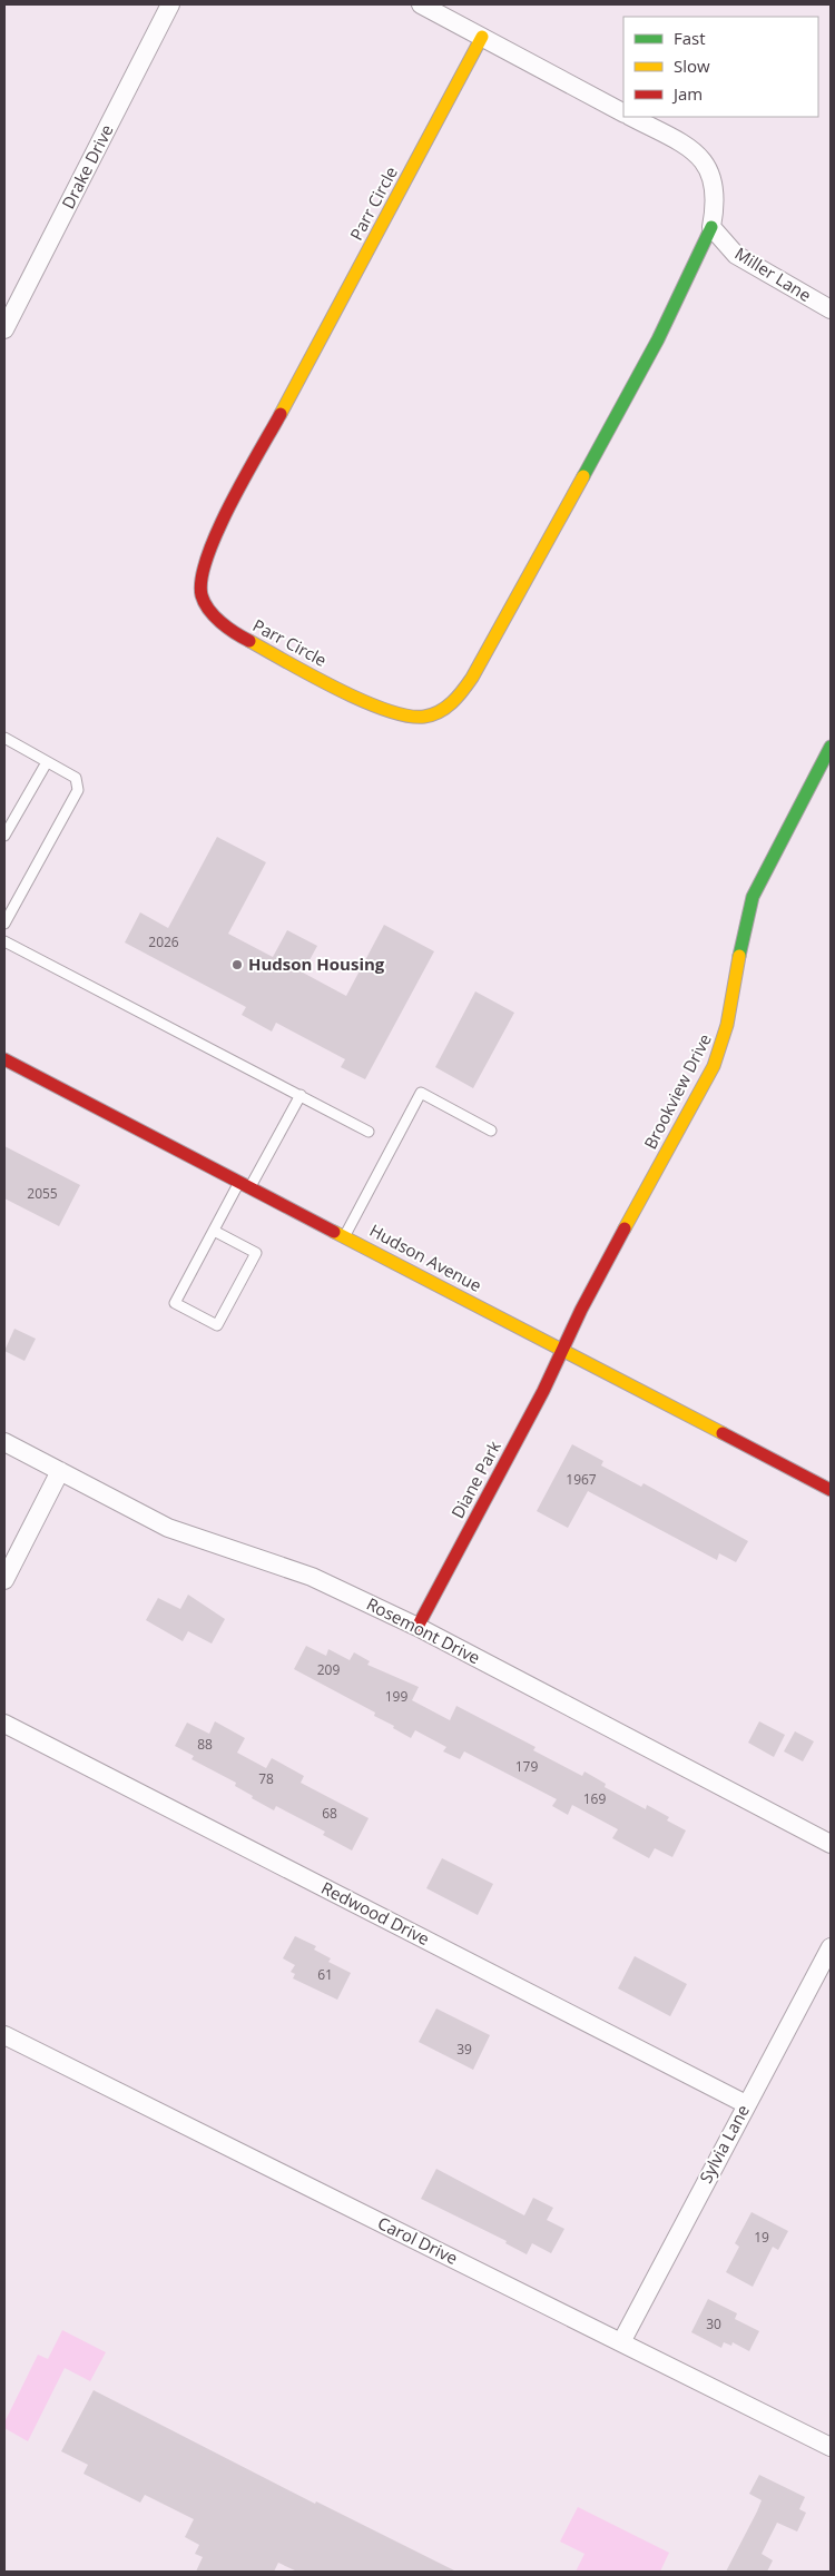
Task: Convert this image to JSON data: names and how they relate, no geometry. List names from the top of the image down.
{
  "streets": {
    "street": [
      "Drake Drive",
      "Parr Circle",
      "Miller Lane",
      "Brookview Drive",
      "Hudson Avenue",
      "Diane Park",
      "Rosemont Drive",
      "Redwood Drive",
      "Sylvia Lane",
      "Carol Drive"
    ]
  },
  "crossings": [
    ["Parr Circle", "Miller Lane"],
    ["Brookview Drive", "Hudson Avenue"],
    ["Brookview Drive", "Diane Park"],
    ["Hudson Avenue", "Diane Park"],
    ["Diane Park", "Rosemont Drive"],
    ["Redwood Drive", "Sylvia Lane"],
    ["Sylvia Lane", "Carol Drive"]
  ],
  "places": ["Hudson Housing"],
  "house_numbers": [
    "2026",
    "2055",
    "1967",
    "209",
    "199",
    "88",
    "179",
    "78",
    "169",
    "68",
    "61",
    "39",
    "19",
    "30"
  ],
  "legend": ["Fast", "Slow", "Jam"]
}
